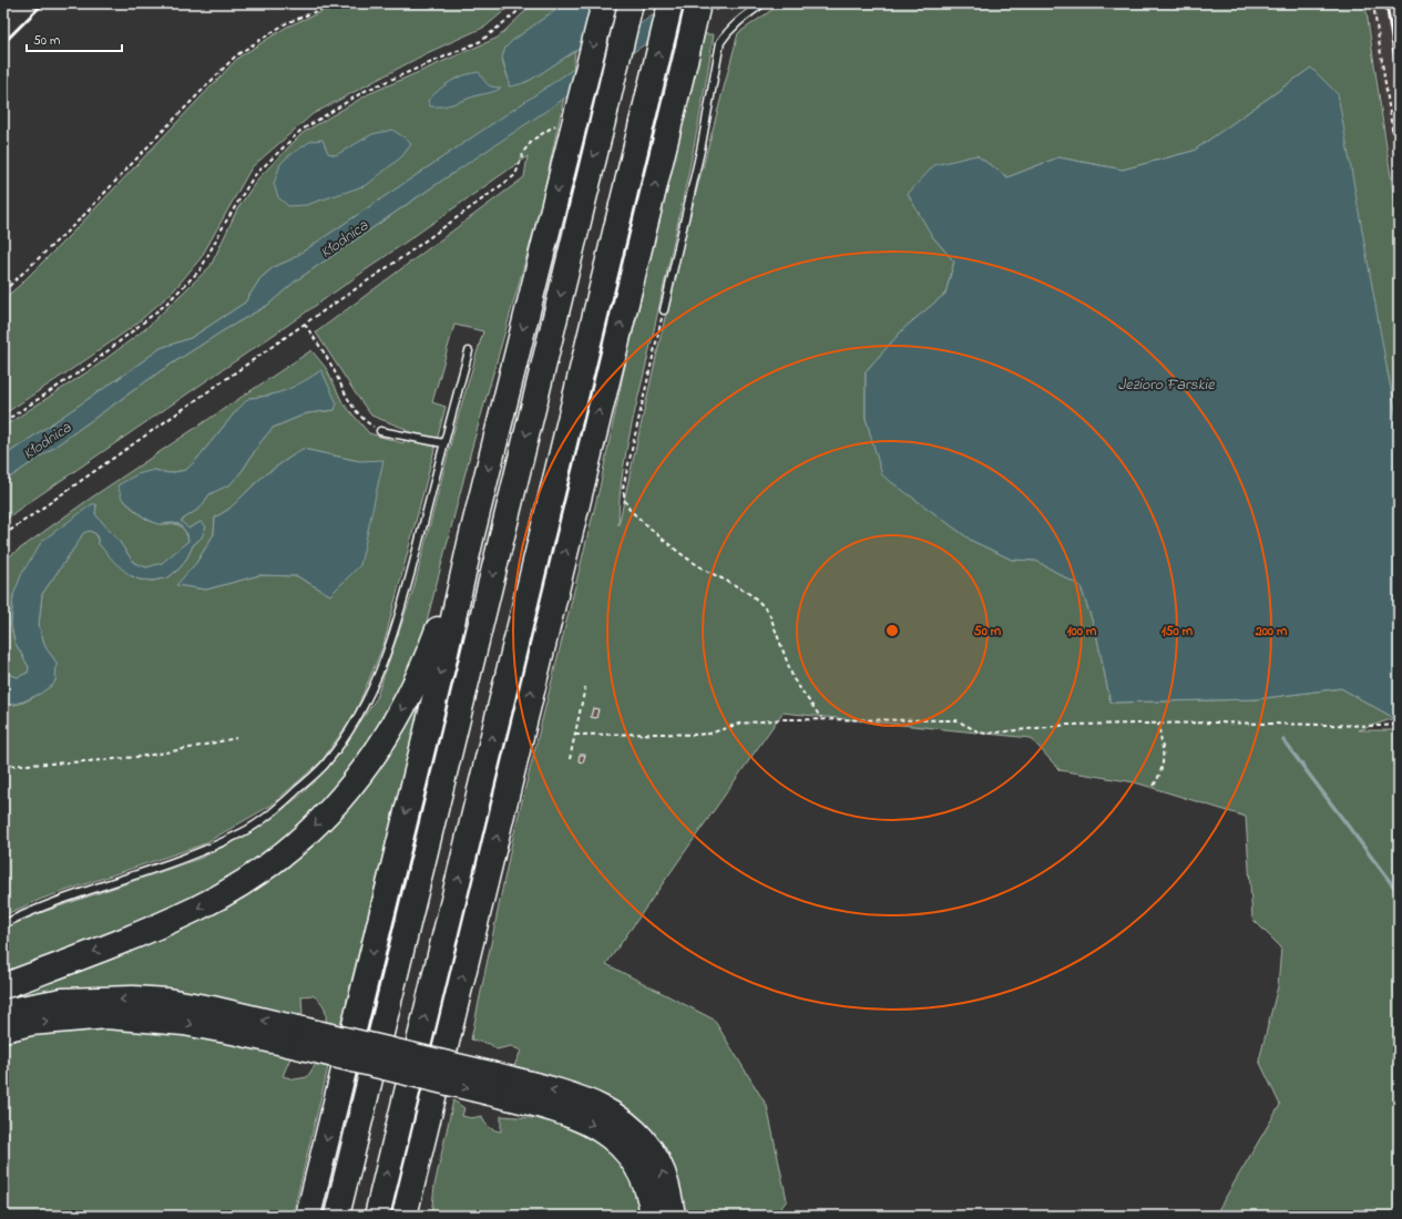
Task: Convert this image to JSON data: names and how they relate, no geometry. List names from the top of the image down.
{
  "water": ["Kłodnica", "Jezioro Farskie"],
  "scale_bar": "50 m",
  "rings": [
    "50 m",
    "100 m",
    "150 m",
    "200 m"
  ]
}
